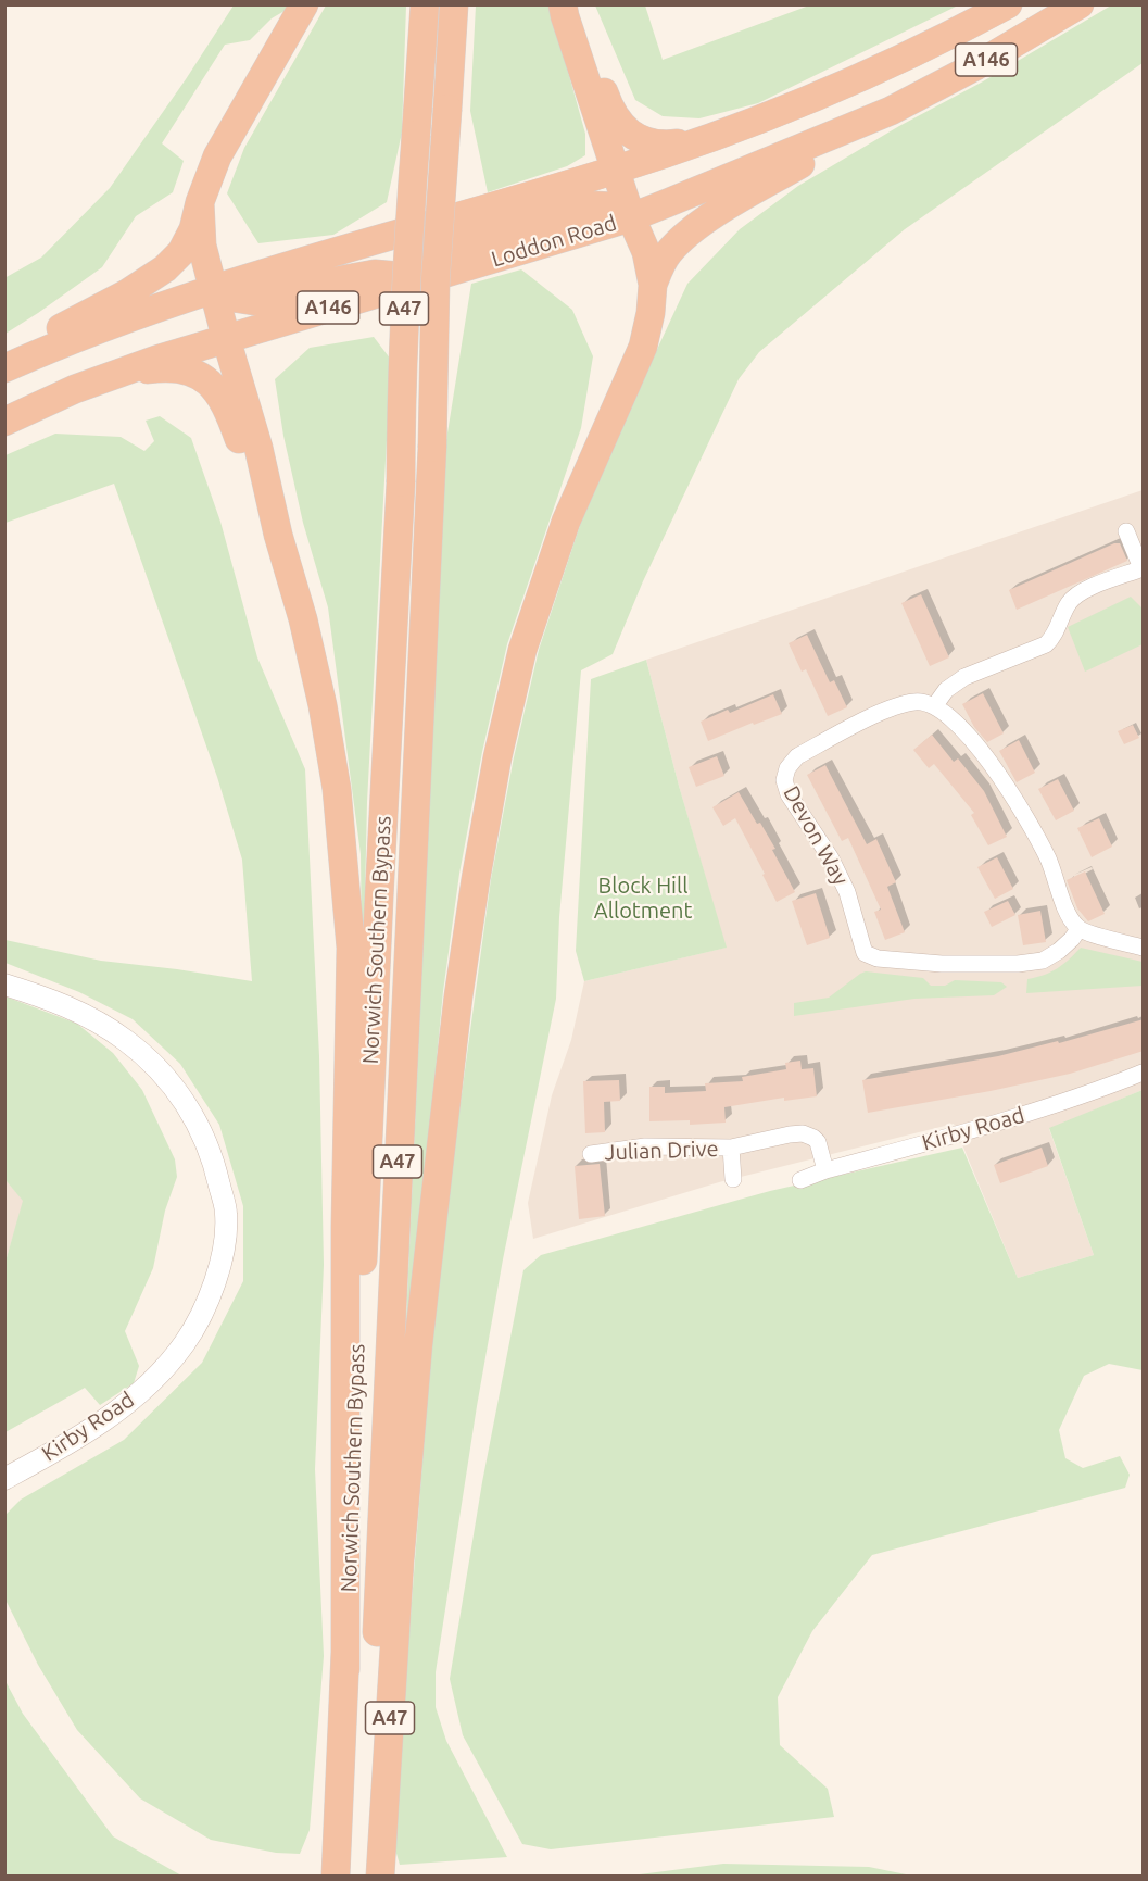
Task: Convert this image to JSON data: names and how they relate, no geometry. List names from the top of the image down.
{
  "streets": {
    "highway": [
      "A146",
      "Loddon Road",
      "A47",
      "Norwich Southern Bypass"
    ],
    "street": ["Devon Way", "Kirby Road", "Julian Drive"]
  },
  "crossings": [
    ["A146", "A47"],
    ["Loddon Road", "A47"],
    ["A47", "Norwich Southern Bypass"],
    ["Kirby Road", "Julian Drive"]
  ],
  "parks": ["Block Hill Allotment"]
}
